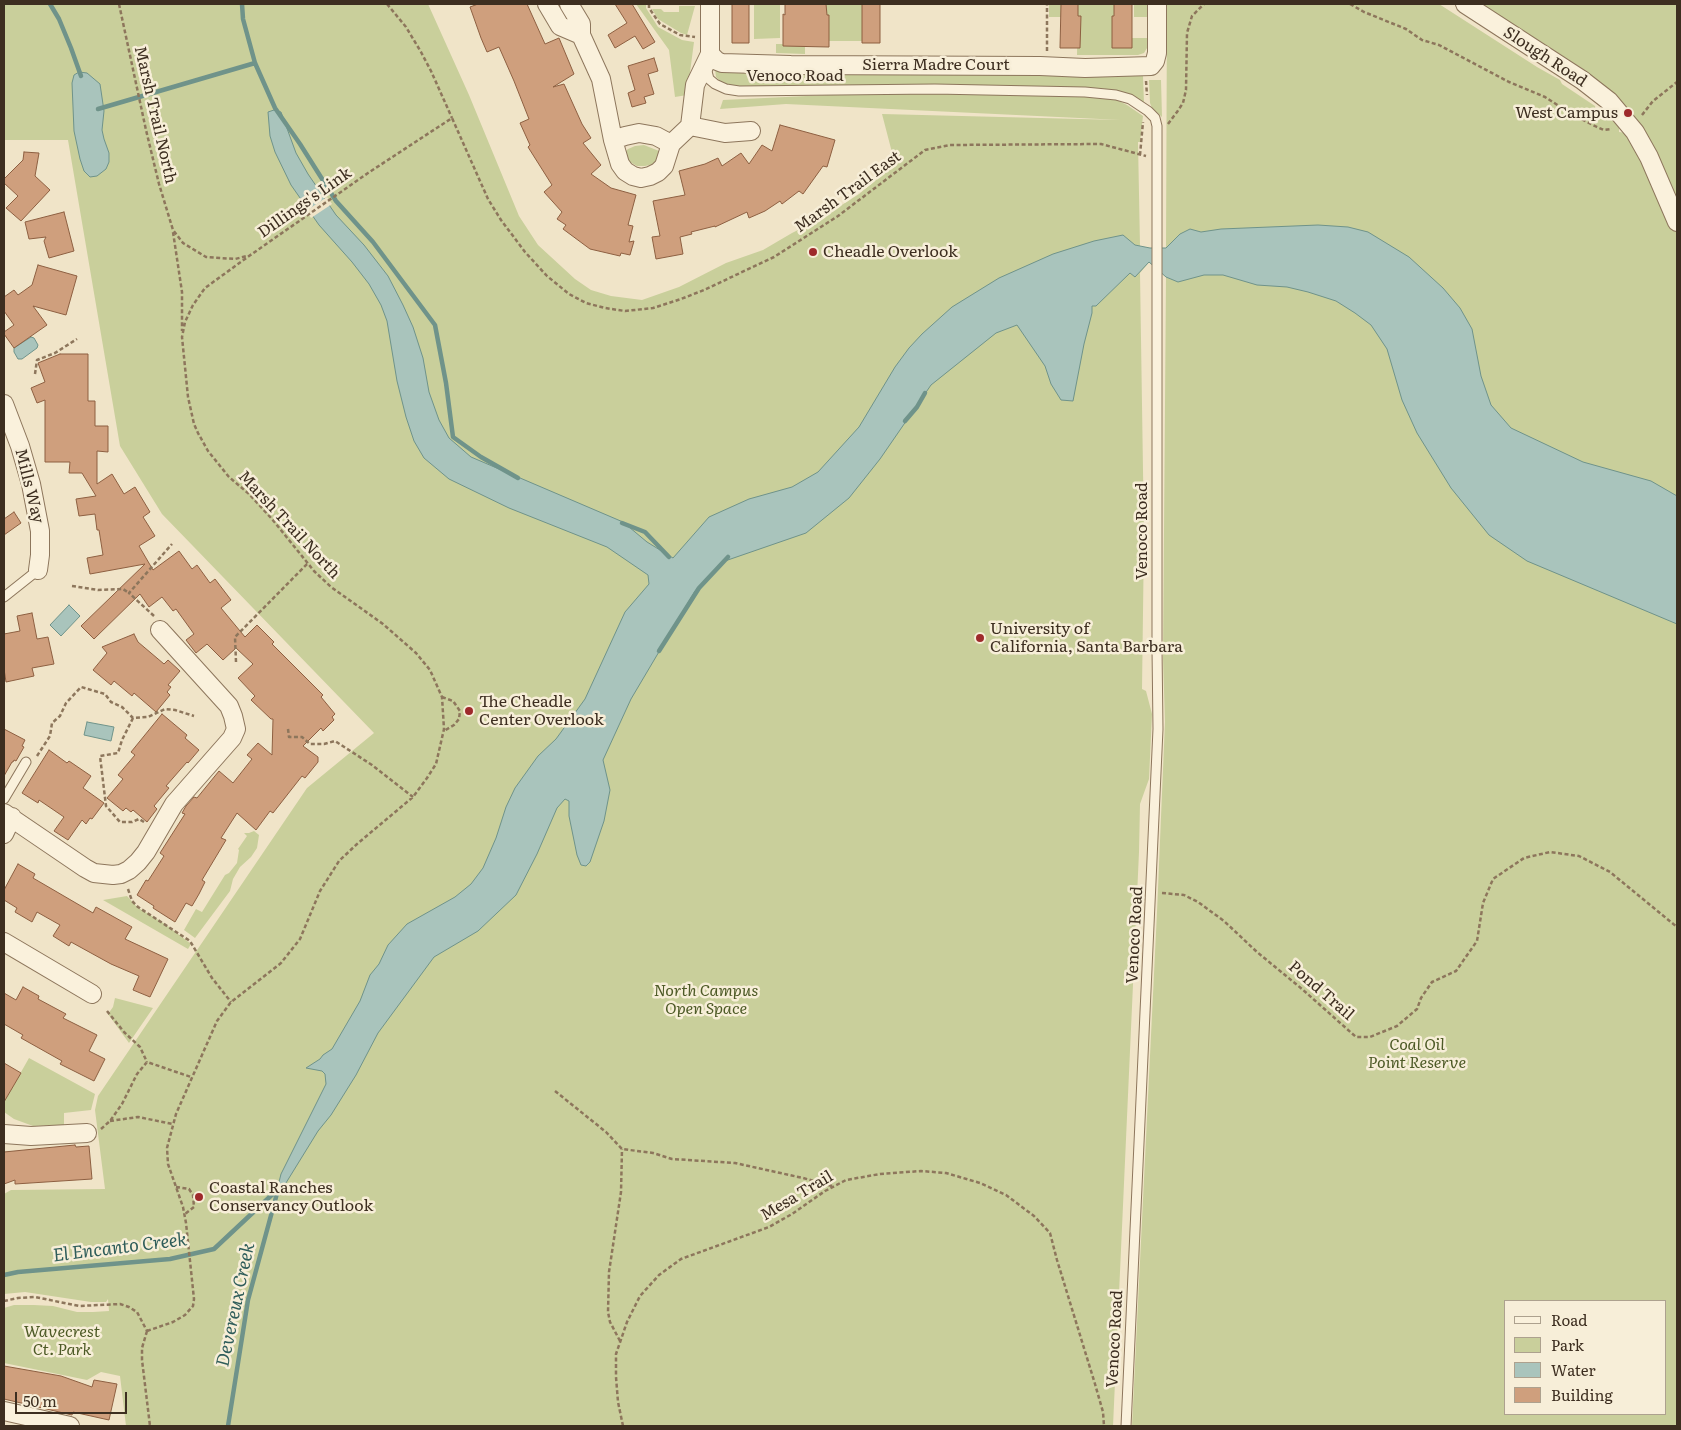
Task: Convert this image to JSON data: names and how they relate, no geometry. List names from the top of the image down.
{
  "streets": {
    "street": ["Slough Road", "Sierra Madre Court", "Mills Way"],
    "lane": ["Venoco Road"],
    "path": [
      "Marsh Trail North",
      "Marsh Trail East",
      "Dillings's Link",
      "Pond Trail",
      "Mesa Trail"
    ]
  },
  "crossings": [
    ["Sierra Madre Court", "Venoco Road"],
    ["Venoco Road", "Marsh Trail East"],
    ["Venoco Road", "Pond Trail"],
    ["Marsh Trail North", "Dillings's Link"],
    ["Marsh Trail East", "Dillings's Link"]
  ],
  "water": ["El Encanto Creek", "Devereux Creek"],
  "parks": ["North Campus Open Space", "Coal Oil Point Reserve", "Wavecrest Ct. Park"],
  "places": [
    "West Campus",
    "Cheadle Overlook",
    "University of California, Santa Barbara",
    "The Cheadle Center Overlook",
    "Coastal Ranches Conservancy Outlook"
  ],
  "legend": [
    "Road",
    "Park",
    "Water",
    "Building"
  ],
  "scale_bar": "50 m"
}
